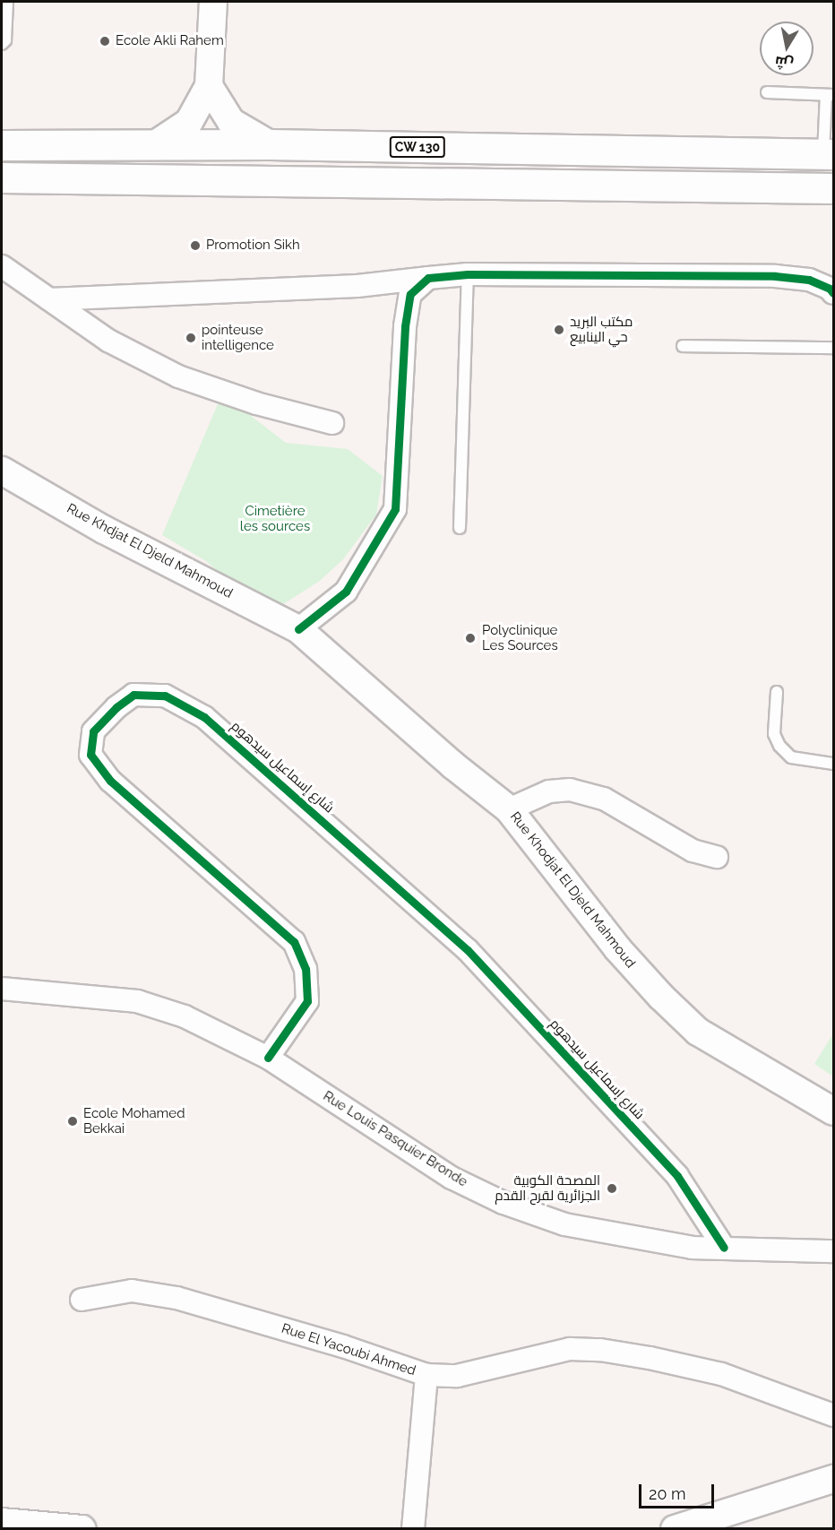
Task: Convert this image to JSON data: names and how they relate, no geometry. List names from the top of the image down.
{
  "streets": {
    "main road": ["CW 130"],
    "street": [
      "Rue Khdjat El Djeld Mahmoud",
      "شارع إسماعيل سيدهوم",
      "Rue Khodjat El Djeld Mahmoud",
      "Rue Louis Pasquier Bronde",
      "Rue El Yacoubi Ahmed"
    ]
  },
  "crossings": [
    ["Rue Khdjat El Djeld Mahmoud", "Rue Khodjat El Djeld Mahmoud"],
    ["شارع إسماعيل سيدهوم", "Rue Louis Pasquier Bronde"]
  ],
  "parks": ["Cimetière les sources"],
  "places": [
    "Ecole Akli Rahem",
    "Promotion Sikh",
    "مكتب البريد حي الينابيع",
    "pointeuse intelligence",
    "Polyclinique Les Sources",
    "Ecole Mohamed Bekkai",
    "المصحة الكوبية الجزائرية لقرح القدم"
  ],
  "scale_bar": "20 m",
  "north": "bottom"
}
